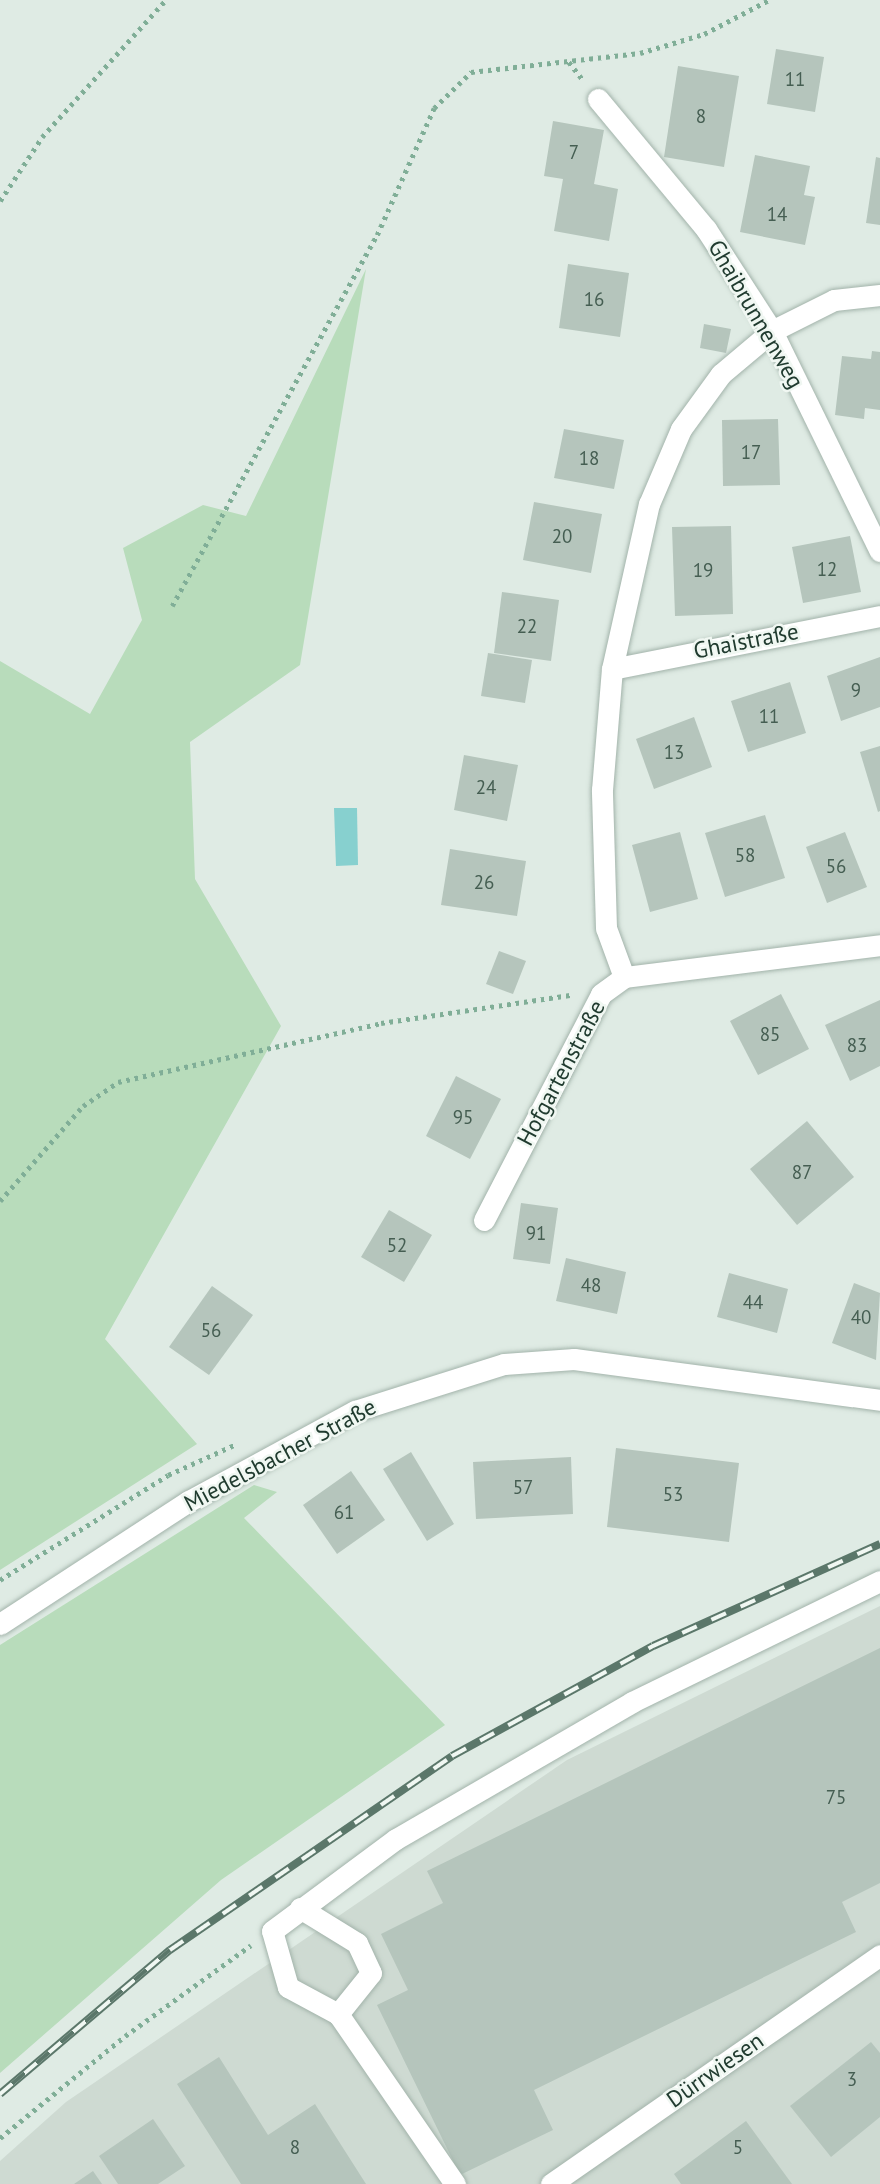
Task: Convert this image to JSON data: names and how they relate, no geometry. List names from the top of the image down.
{
  "streets": {
    "street": [
      "Ghaibrunnenweg",
      "Ghaistraße",
      "Hofgartenstraße",
      "Miedelsbacher Straße",
      "Dürrwiesen"
    ]
  },
  "house_numbers": [
    "11",
    "8",
    "7",
    "14",
    "16",
    "17",
    "18",
    "20",
    "12",
    "19",
    "22",
    "9",
    "11",
    "13",
    "24",
    "58",
    "56",
    "26",
    "85",
    "83",
    "95",
    "87",
    "91",
    "52",
    "48",
    "44",
    "40",
    "56",
    "57",
    "53",
    "61",
    "75",
    "3",
    "8",
    "5"
  ]
}
